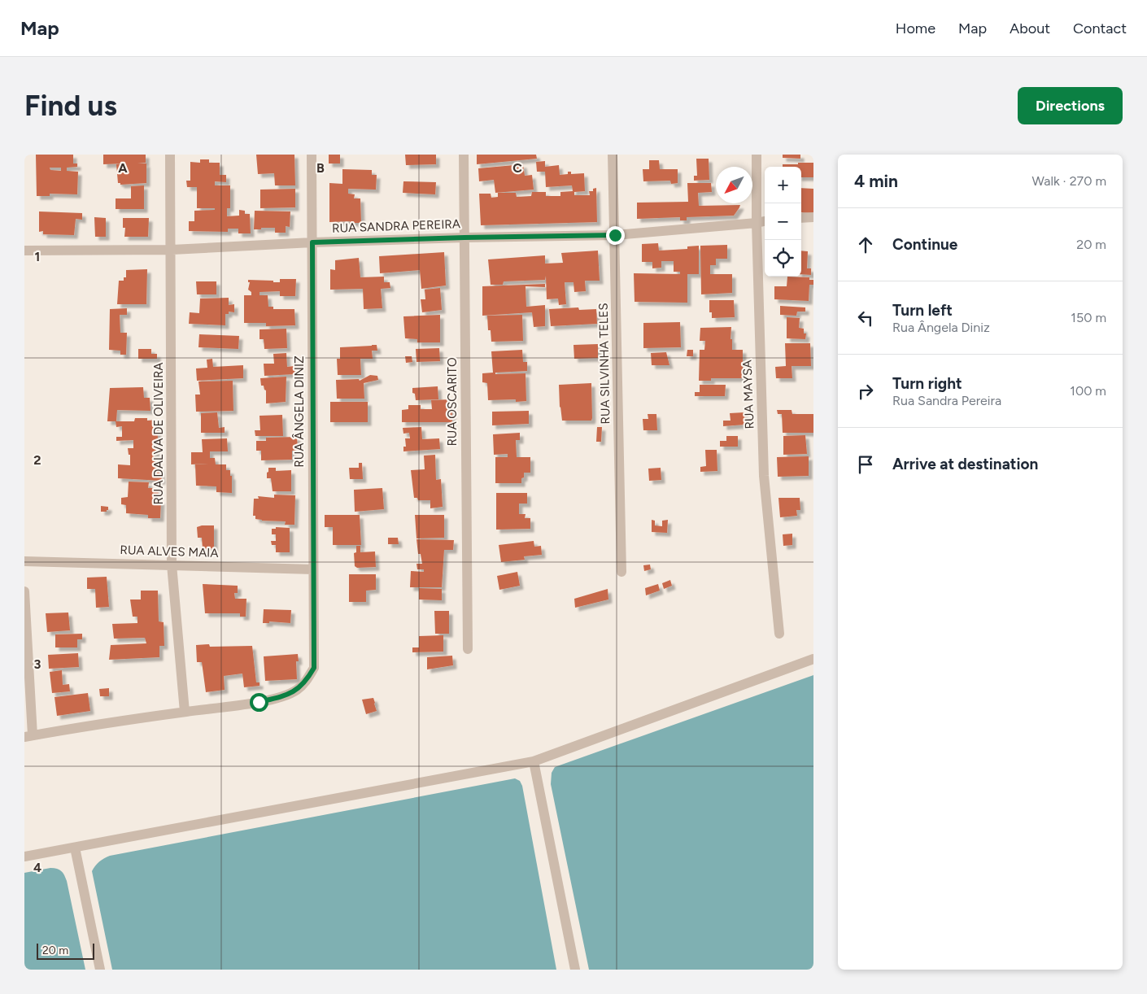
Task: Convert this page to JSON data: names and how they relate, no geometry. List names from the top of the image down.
{
  "streets": {
    "street": [
      "RUA SANDRA PEREIRA",
      "RUA SILVINHA TELES",
      "RUA MAYSA",
      "RUA OSCARITO",
      "RUA ÂNGELA DINIZ",
      "RUA DALVA DE OLIVEIRA",
      "RUA ALVES MAIA"
    ]
  },
  "crossings": [
    ["RUA SANDRA PEREIRA", "RUA SILVINHA TELES"],
    ["RUA SANDRA PEREIRA", "RUA MAYSA"],
    ["RUA SANDRA PEREIRA", "RUA OSCARITO"],
    ["RUA SANDRA PEREIRA", "RUA ÂNGELA DINIZ"],
    ["RUA SANDRA PEREIRA", "RUA DALVA DE OLIVEIRA"],
    ["RUA ÂNGELA DINIZ", "RUA DALVA DE OLIVEIRA"],
    ["RUA ÂNGELA DINIZ", "RUA ALVES MAIA"],
    ["RUA DALVA DE OLIVEIRA", "RUA ALVES MAIA"]
  ],
  "scale_bar": "20 m",
  "north": "bottom left",
  "page": {
    "header": "Map",
    "nav": [
      "Home",
      "Map",
      "About",
      "Contact"
    ],
    "buttons": "Directions",
    "title": "Find us",
    "heading": ["4 min", "Walk · 270 m"],
    "map_buttons": ["+", "−"],
    "list": [
      ["Continue", "20 m"],
      ["Turn left", "Rua Ângela Diniz", "150 m"],
      ["Turn right", "Rua Sandra Pereira", "100 m"],
      "Arrive at destination"
    ],
    "scale": "20 m"
  },
  "grid": {
    "columns": ["A", "B", "C"],
    "rows": [
      "1",
      "2",
      "3",
      "4"
    ]
  }
}
